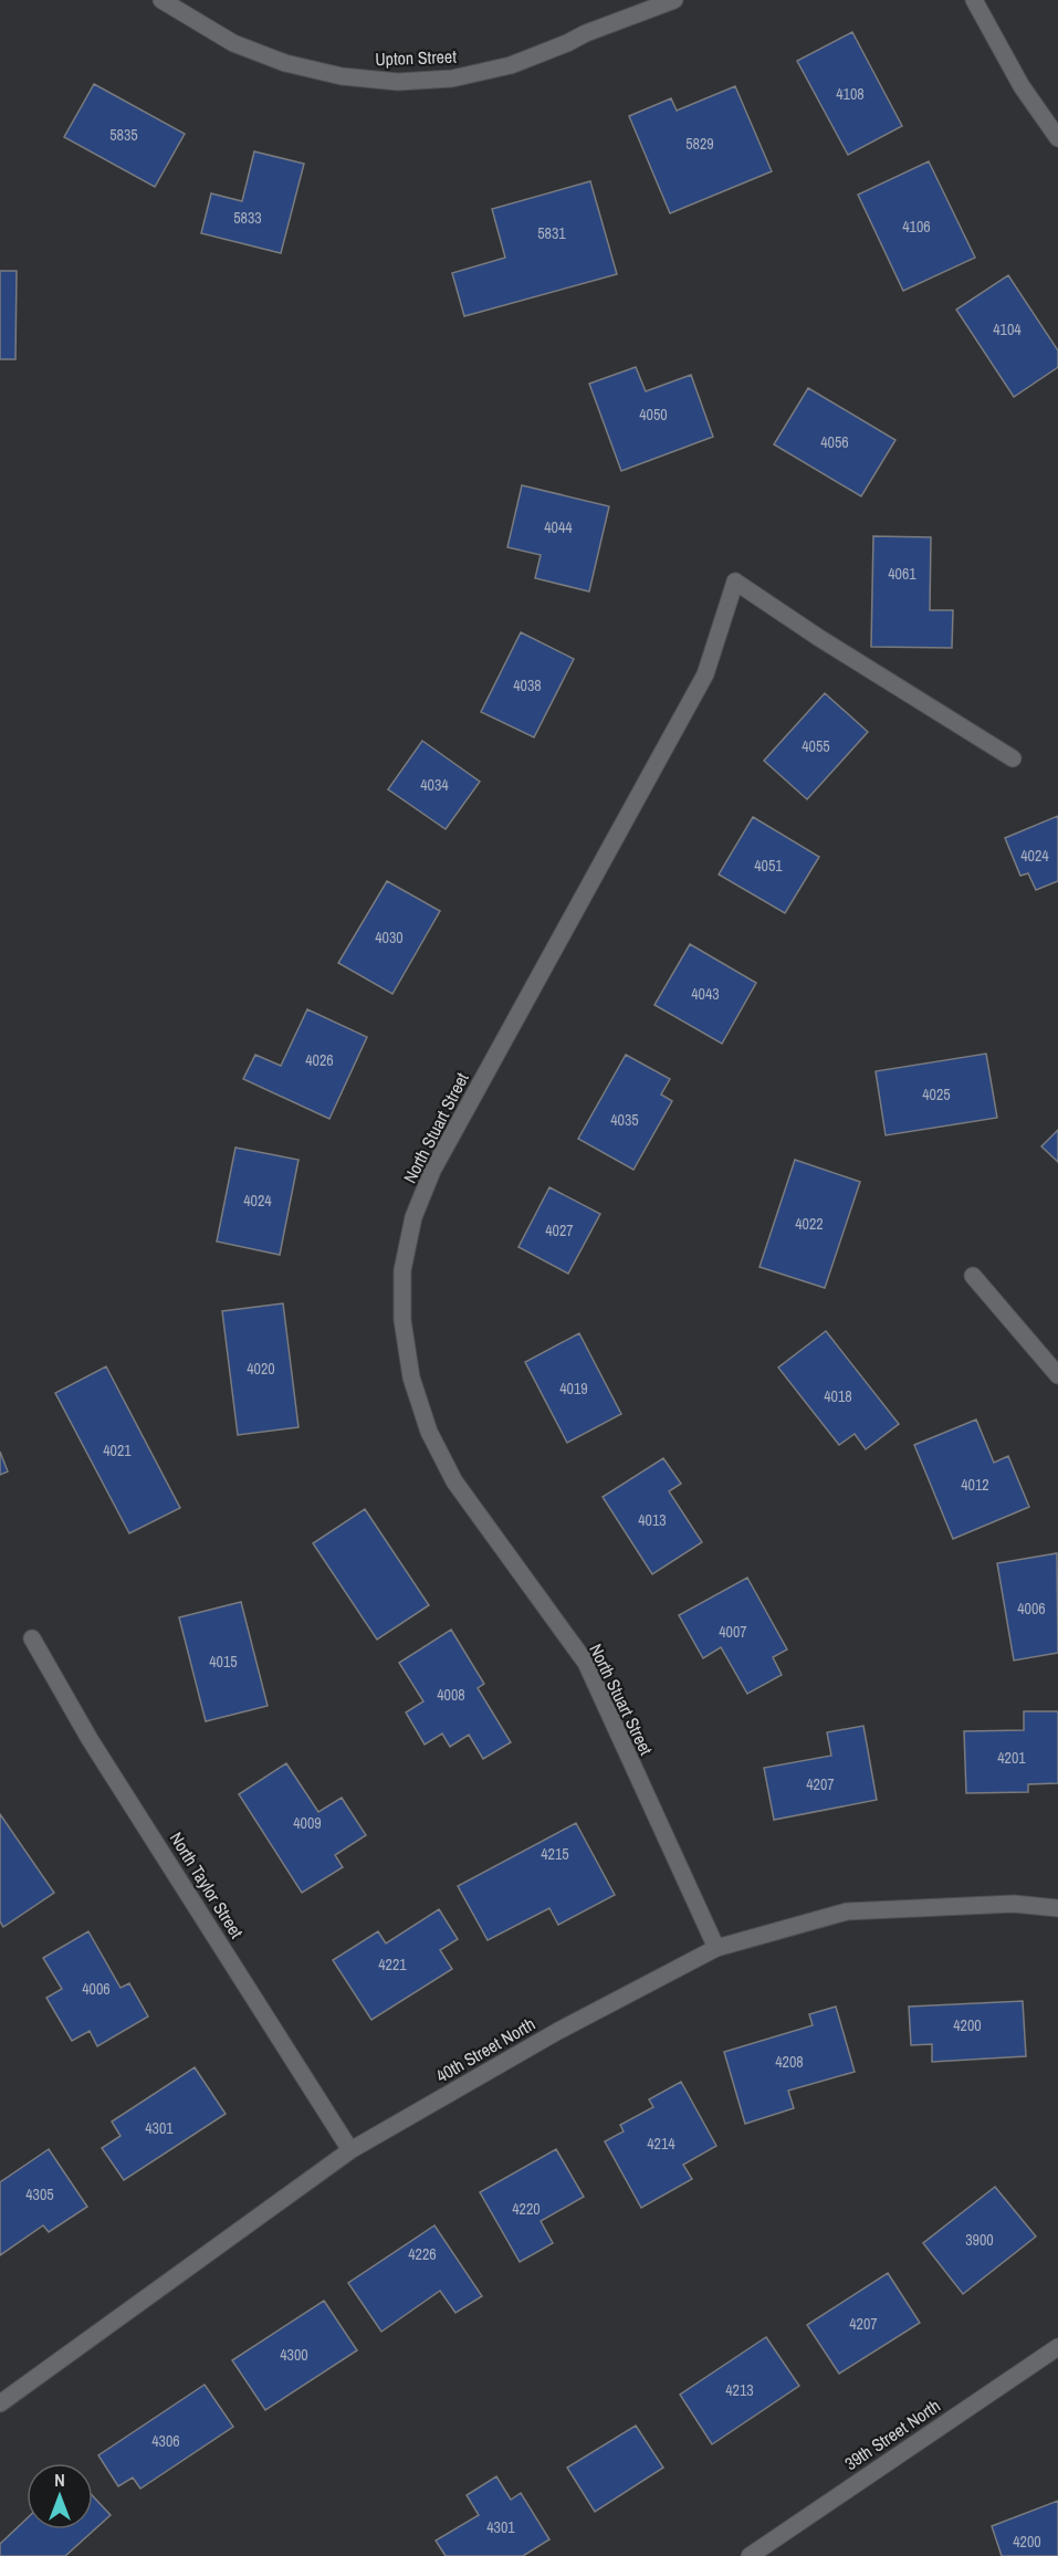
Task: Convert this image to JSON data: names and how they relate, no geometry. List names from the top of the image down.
{
  "streets": {
    "street": [
      "Upton Street",
      "North Stuart Street",
      "North Taylor Street",
      "40th Street North",
      "39th Street North"
    ]
  },
  "crossings": [
    ["North Stuart Street", "40th Street North"],
    ["North Taylor Street", "40th Street North"]
  ],
  "house_numbers": [
    "4108",
    "5835",
    "5829",
    "5833",
    "4106",
    "5831",
    "4104",
    "4050",
    "4056",
    "4044",
    "4061",
    "4038",
    "4055",
    "4034",
    "4024",
    "4051",
    "4030",
    "4043",
    "4026",
    "4025",
    "4035",
    "4024",
    "4022",
    "4027",
    "4020",
    "4019",
    "4018",
    "4021",
    "4012",
    "4013",
    "4006",
    "4007",
    "4015",
    "4008",
    "4201",
    "4207",
    "4009",
    "4215",
    "4221",
    "4006",
    "4200",
    "4208",
    "4301",
    "4214",
    "4305",
    "4220",
    "3900",
    "4226",
    "4207",
    "4300",
    "4213",
    "4306",
    "4301",
    "4200"
  ],
  "north": "top"
}
